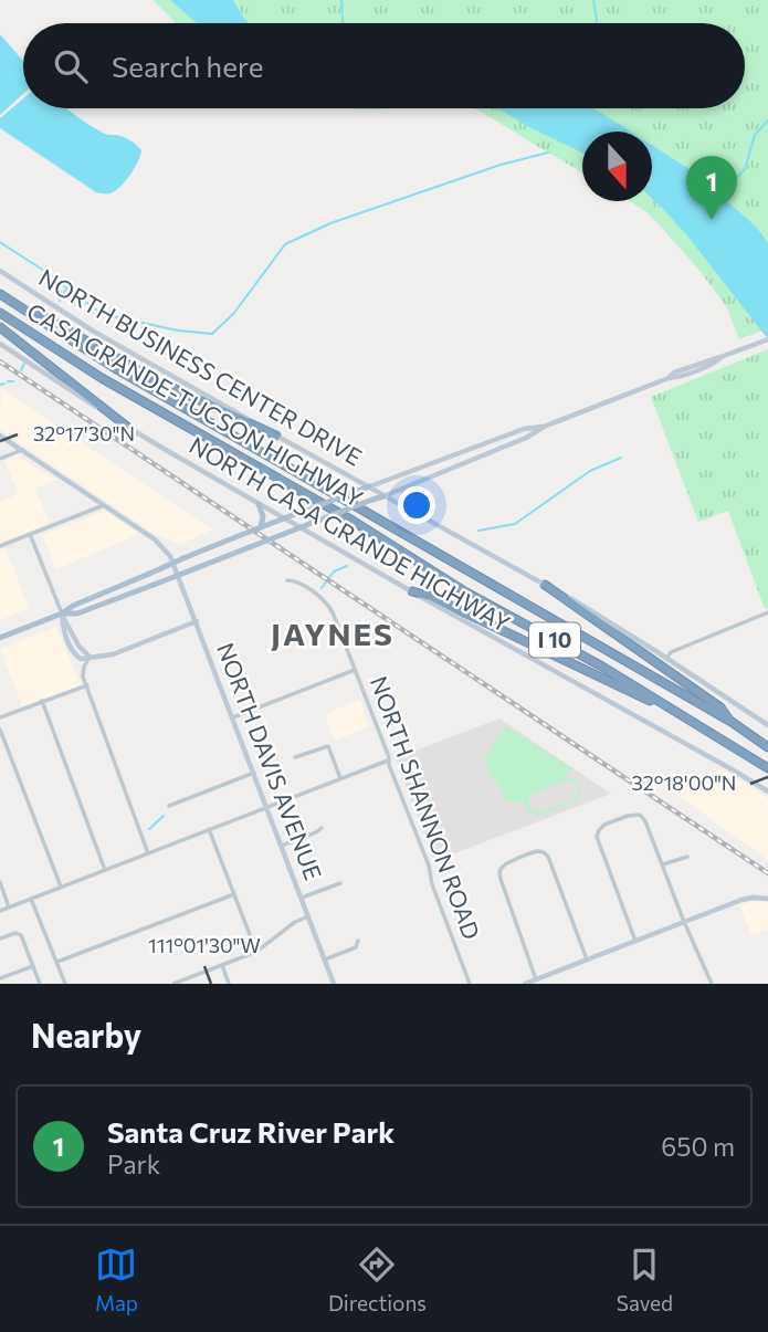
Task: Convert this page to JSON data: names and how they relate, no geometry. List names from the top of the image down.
{
  "streets": {
    "highway": ["CASA GRANDE-TUCSON HIGHWAY", "I 10"],
    "main road": ["NORTH BUSINESS CENTER DRIVE", "NORTH CASA GRANDE HIGHWAY", "NORTH DAVIS AVENUE"],
    "street": ["NORTH SHANNON ROAD"]
  },
  "districts": ["JAYNES"],
  "north": "bottom",
  "page": {
    "search": "Search here",
    "pins": "1",
    "heading": "Nearby",
    "list": [
      {
        "mark": "1",
        "name": "Santa Cruz River Park",
        "note": "Park",
        "value": "650 m"
      }
    ],
    "nav": ["Map", "Directions", "Saved"]
  },
  "coordinates": ["32°17'30\"N", "32°18'00\"N", "111°01'30\"W"]
}
